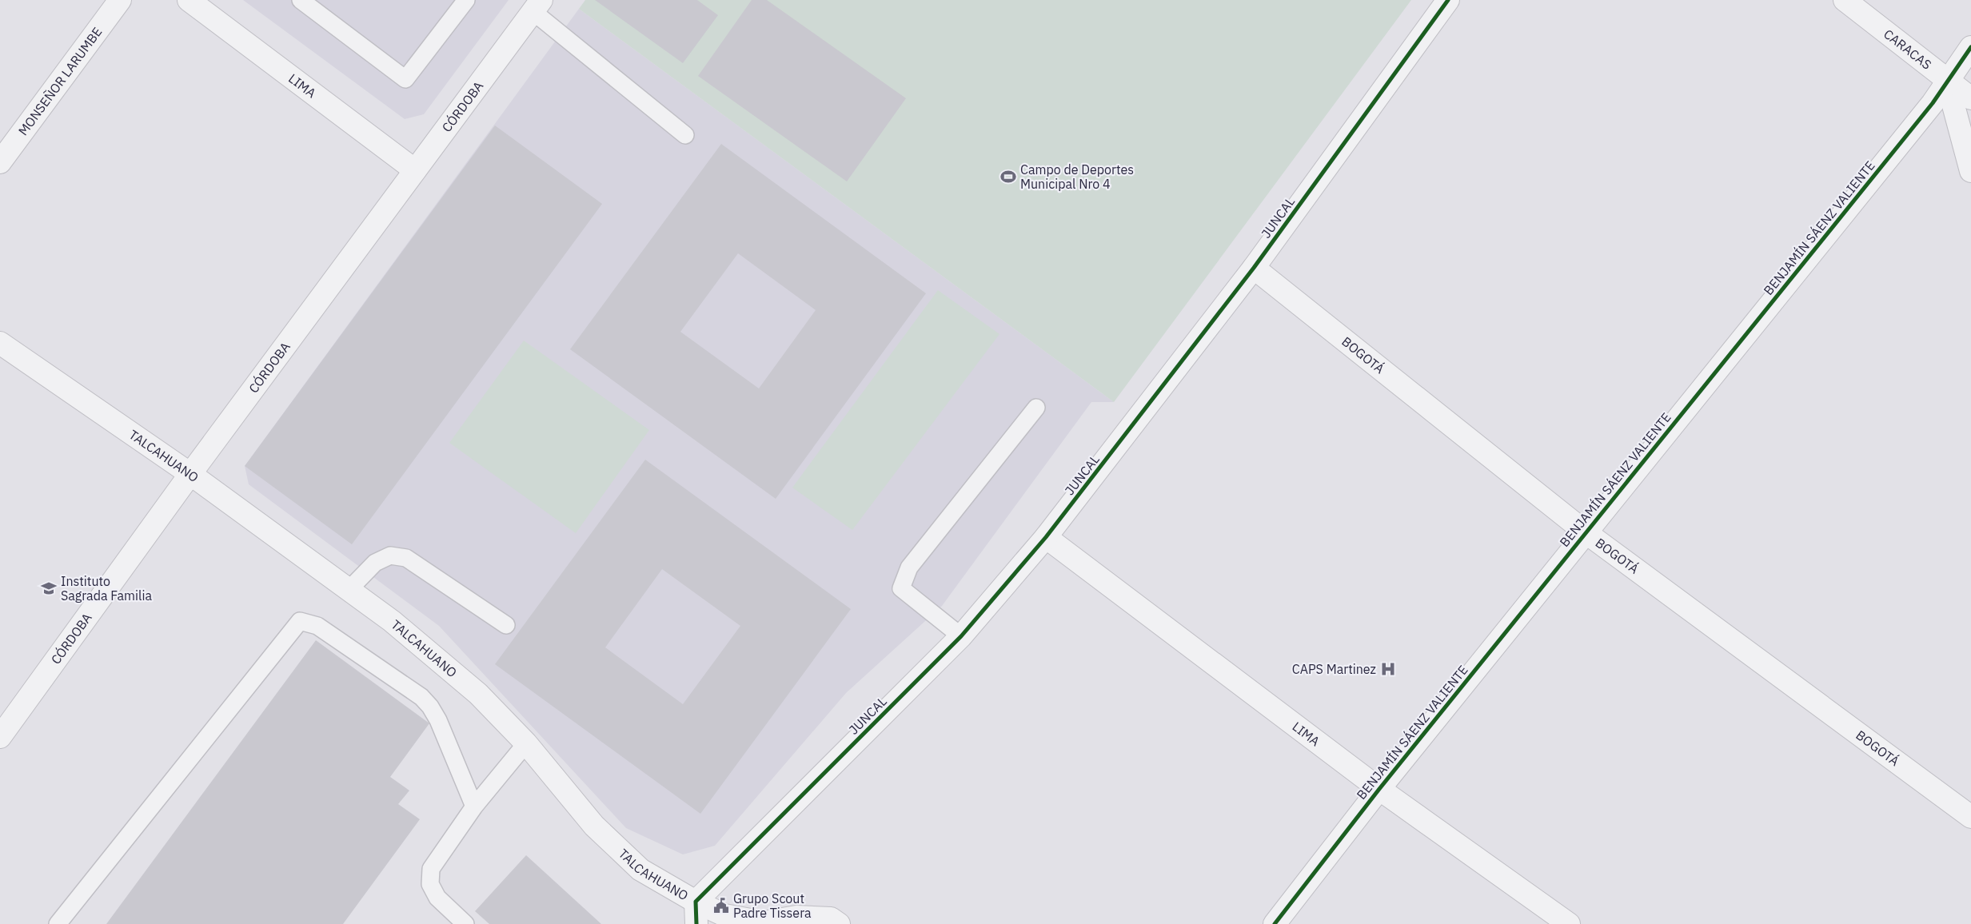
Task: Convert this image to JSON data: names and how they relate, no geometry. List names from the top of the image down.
{
  "streets": {
    "street": [
      "CARACAS",
      "MONSEÑOR LARUMBE",
      "LIMA",
      "CÓRDOBA",
      "JUNCAL",
      "BENJAMÍN SÁENZ VALIENTE",
      "BOGOTÁ",
      "TALCAHUANO"
    ]
  },
  "crossings": [
    ["CARACAS", "BENJAMÍN SÁENZ VALIENTE"],
    ["LIMA", "CÓRDOBA"],
    ["LIMA", "JUNCAL"],
    ["LIMA", "BENJAMÍN SÁENZ VALIENTE"],
    ["CÓRDOBA", "TALCAHUANO"],
    ["JUNCAL", "BOGOTÁ"],
    ["JUNCAL", "TALCAHUANO"],
    ["BENJAMÍN SÁENZ VALIENTE", "BOGOTÁ"]
  ],
  "places": {
    "sports": ["Campo de Deportes Municipal Nro 4"],
    "school or university": ["Instituto Sagrada Familia"],
    "hospital": ["CAPS Martinez"],
    "public building": ["Grupo Scout Padre Tissera"]
  }
}
